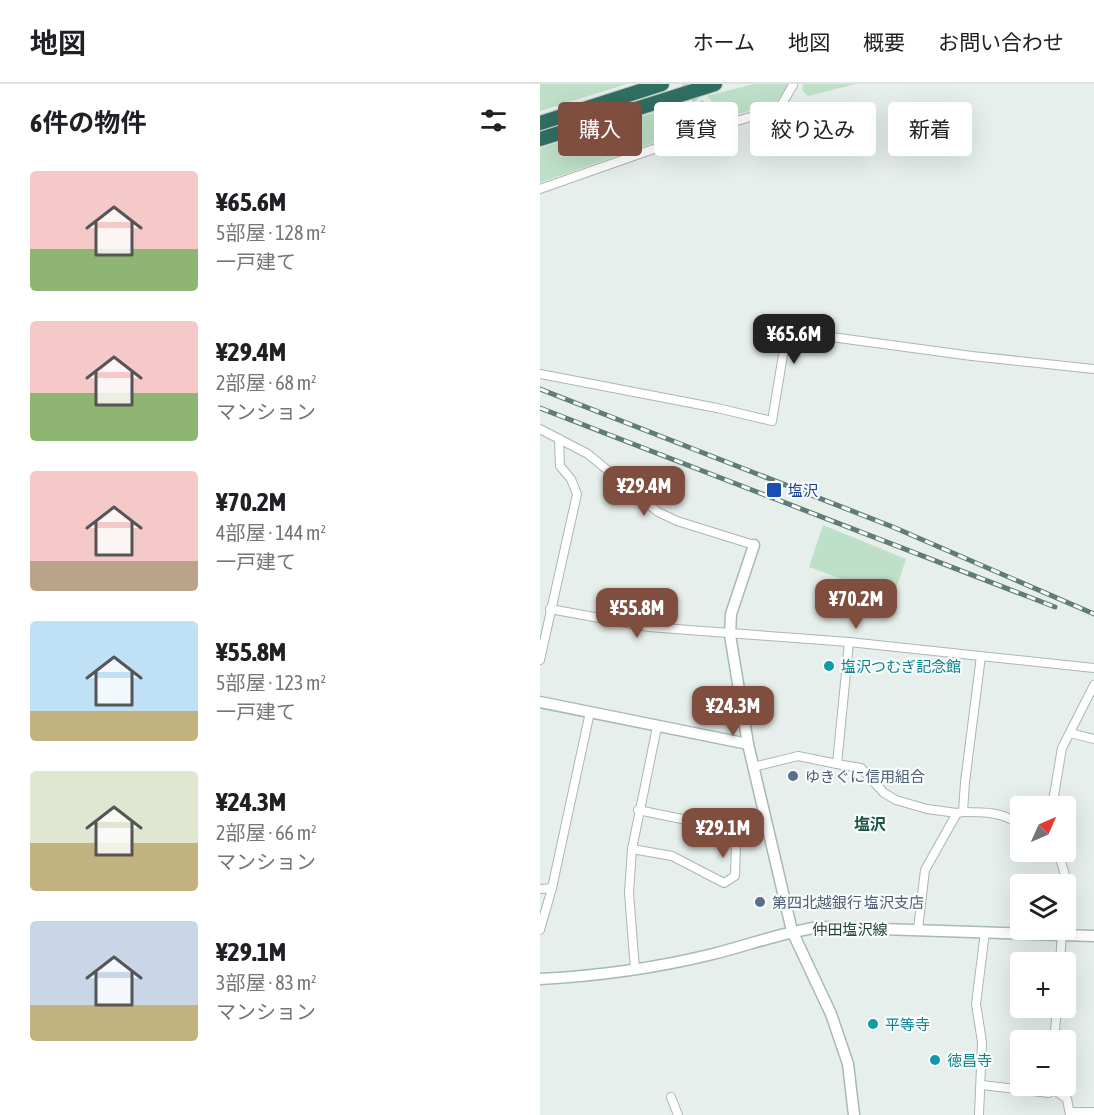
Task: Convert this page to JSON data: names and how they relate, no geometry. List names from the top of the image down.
{
  "streets": {
    "main road": ["仲田塩沢線"]
  },
  "districts": ["塩沢"],
  "places": {
    "transit": ["塩沢"],
    "other": [
      "塩沢つむぎ記念館",
      "ゆきぐに信用組合",
      "第四北越銀行 塩沢支店",
      "平等寺",
      "徳昌寺"
    ]
  },
  "north": "top right",
  "page": {
    "header": "地図",
    "nav": [
      "ホーム",
      "地図",
      "概要",
      "お問い合わせ"
    ],
    "heading": "6件の物件",
    "chip": [
      "購入",
      "賃貸",
      "絞り込み",
      "新着"
    ],
    "list": [
      {
        "name": "¥65.6M",
        "note": "5部屋 · 128 m² · 一戸建て"
      },
      {
        "name": "¥29.4M",
        "note": "2部屋 · 68 m² · マンション"
      },
      {
        "name": "¥70.2M",
        "note": "4部屋 · 144 m² · 一戸建て"
      },
      {
        "name": "¥55.8M",
        "note": "5部屋 · 123 m² · 一戸建て"
      },
      {
        "name": "¥24.3M",
        "note": "2部屋 · 66 m² · マンション"
      },
      {
        "name": "¥29.1M",
        "note": "3部屋 · 83 m² · マンション"
      }
    ],
    "price": [
      "¥65.6M",
      "¥29.4M",
      "¥70.2M",
      "¥55.8M",
      "¥24.3M",
      "¥29.1M"
    ],
    "map_buttons": ["+", "−"]
  }
}
